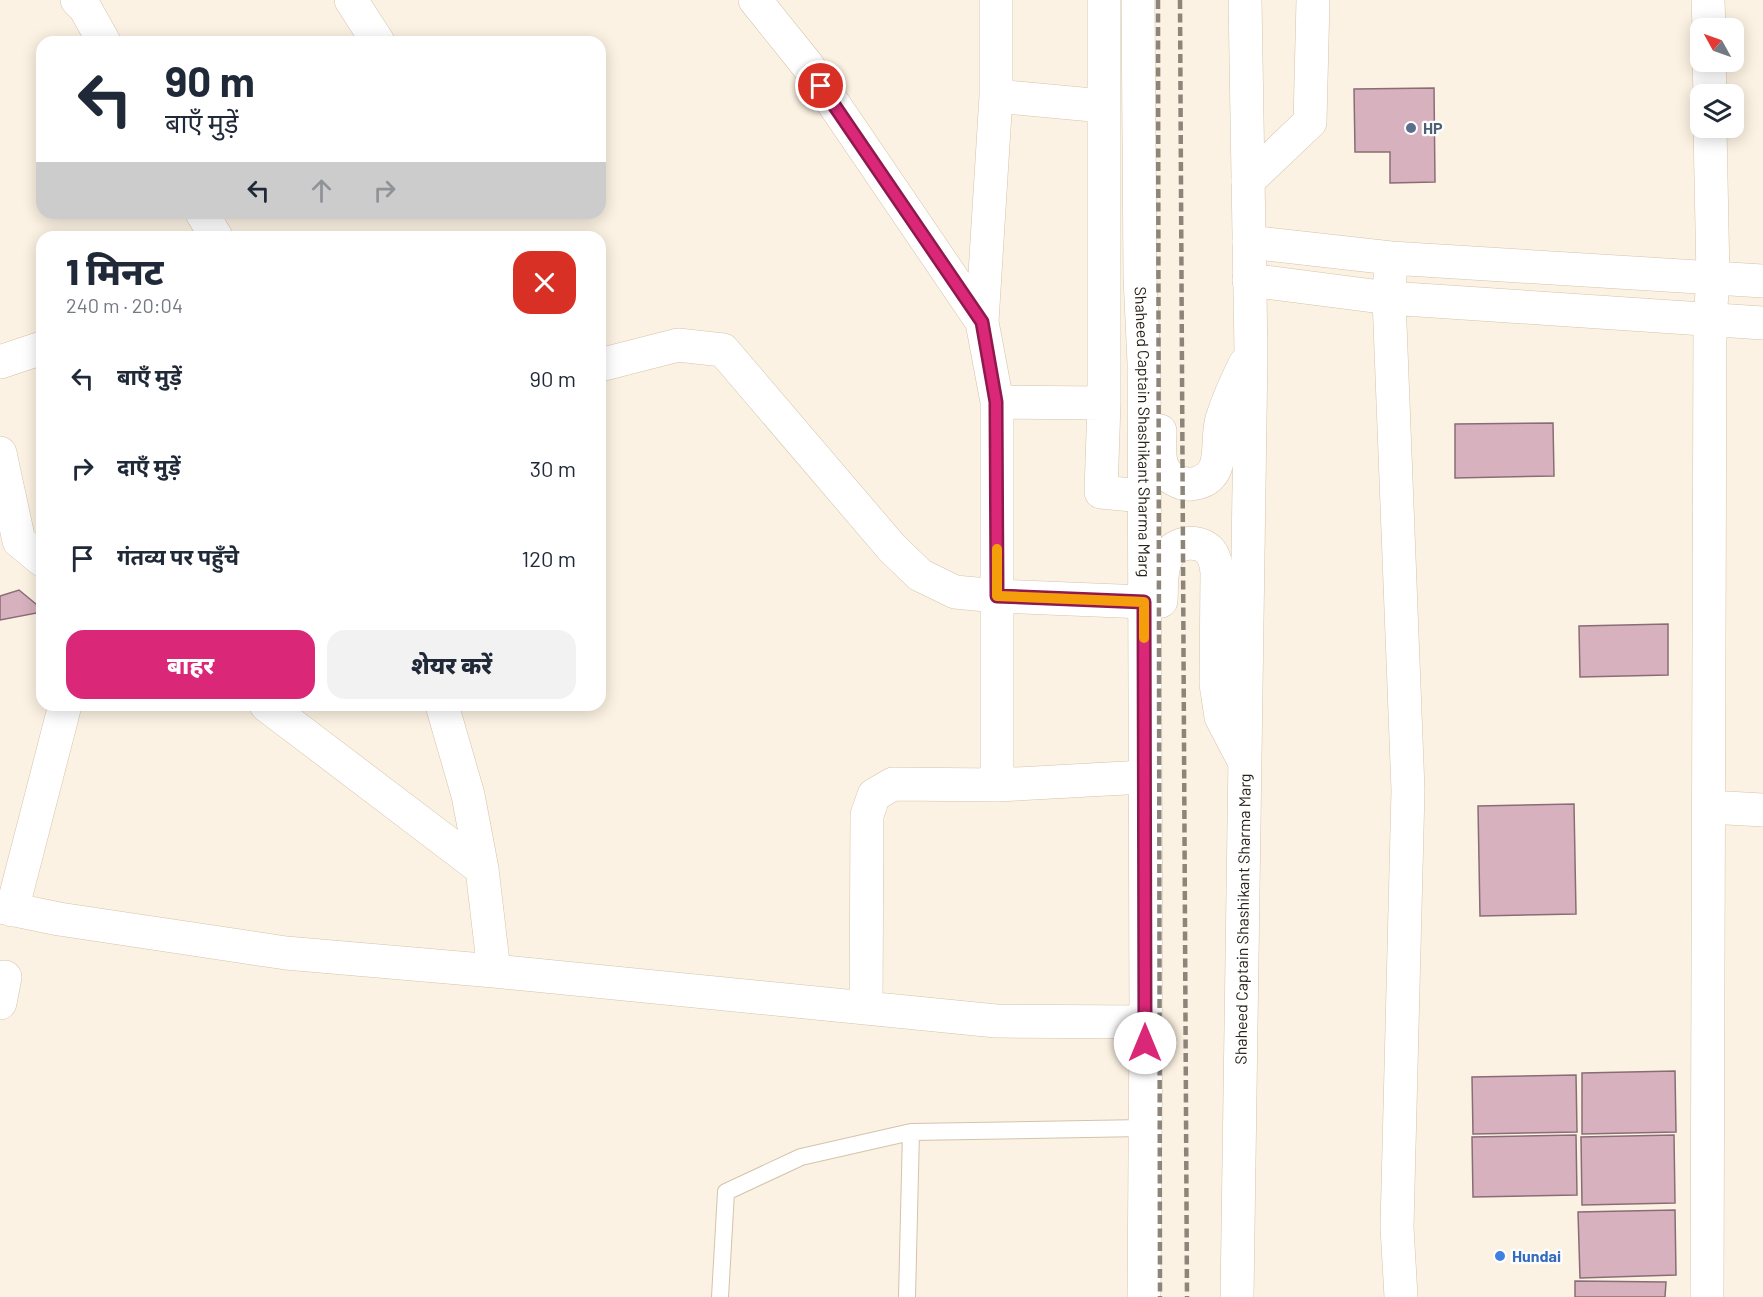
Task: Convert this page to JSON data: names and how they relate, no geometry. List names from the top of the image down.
{
  "streets": {
    "street": ["Shaheed Captain Shashikant Sharma Marg"]
  },
  "places": ["HP", "Hundai"],
  "north": "top left",
  "page": {
    "turn": ["90 m", "बाएँ मुड़ें"],
    "heading": ["1 मिनट", "240 m · 20:04"],
    "list": [
      {
        "name": "बाएँ मुड़ें",
        "value": "90 m"
      },
      {
        "name": "दाएँ मुड़ें",
        "value": "30 m"
      },
      {
        "name": "गंतव्य पर पहुँचे",
        "value": "120 m"
      }
    ],
    "buttons": ["बाहर", "शेयर करें"]
  }
}
